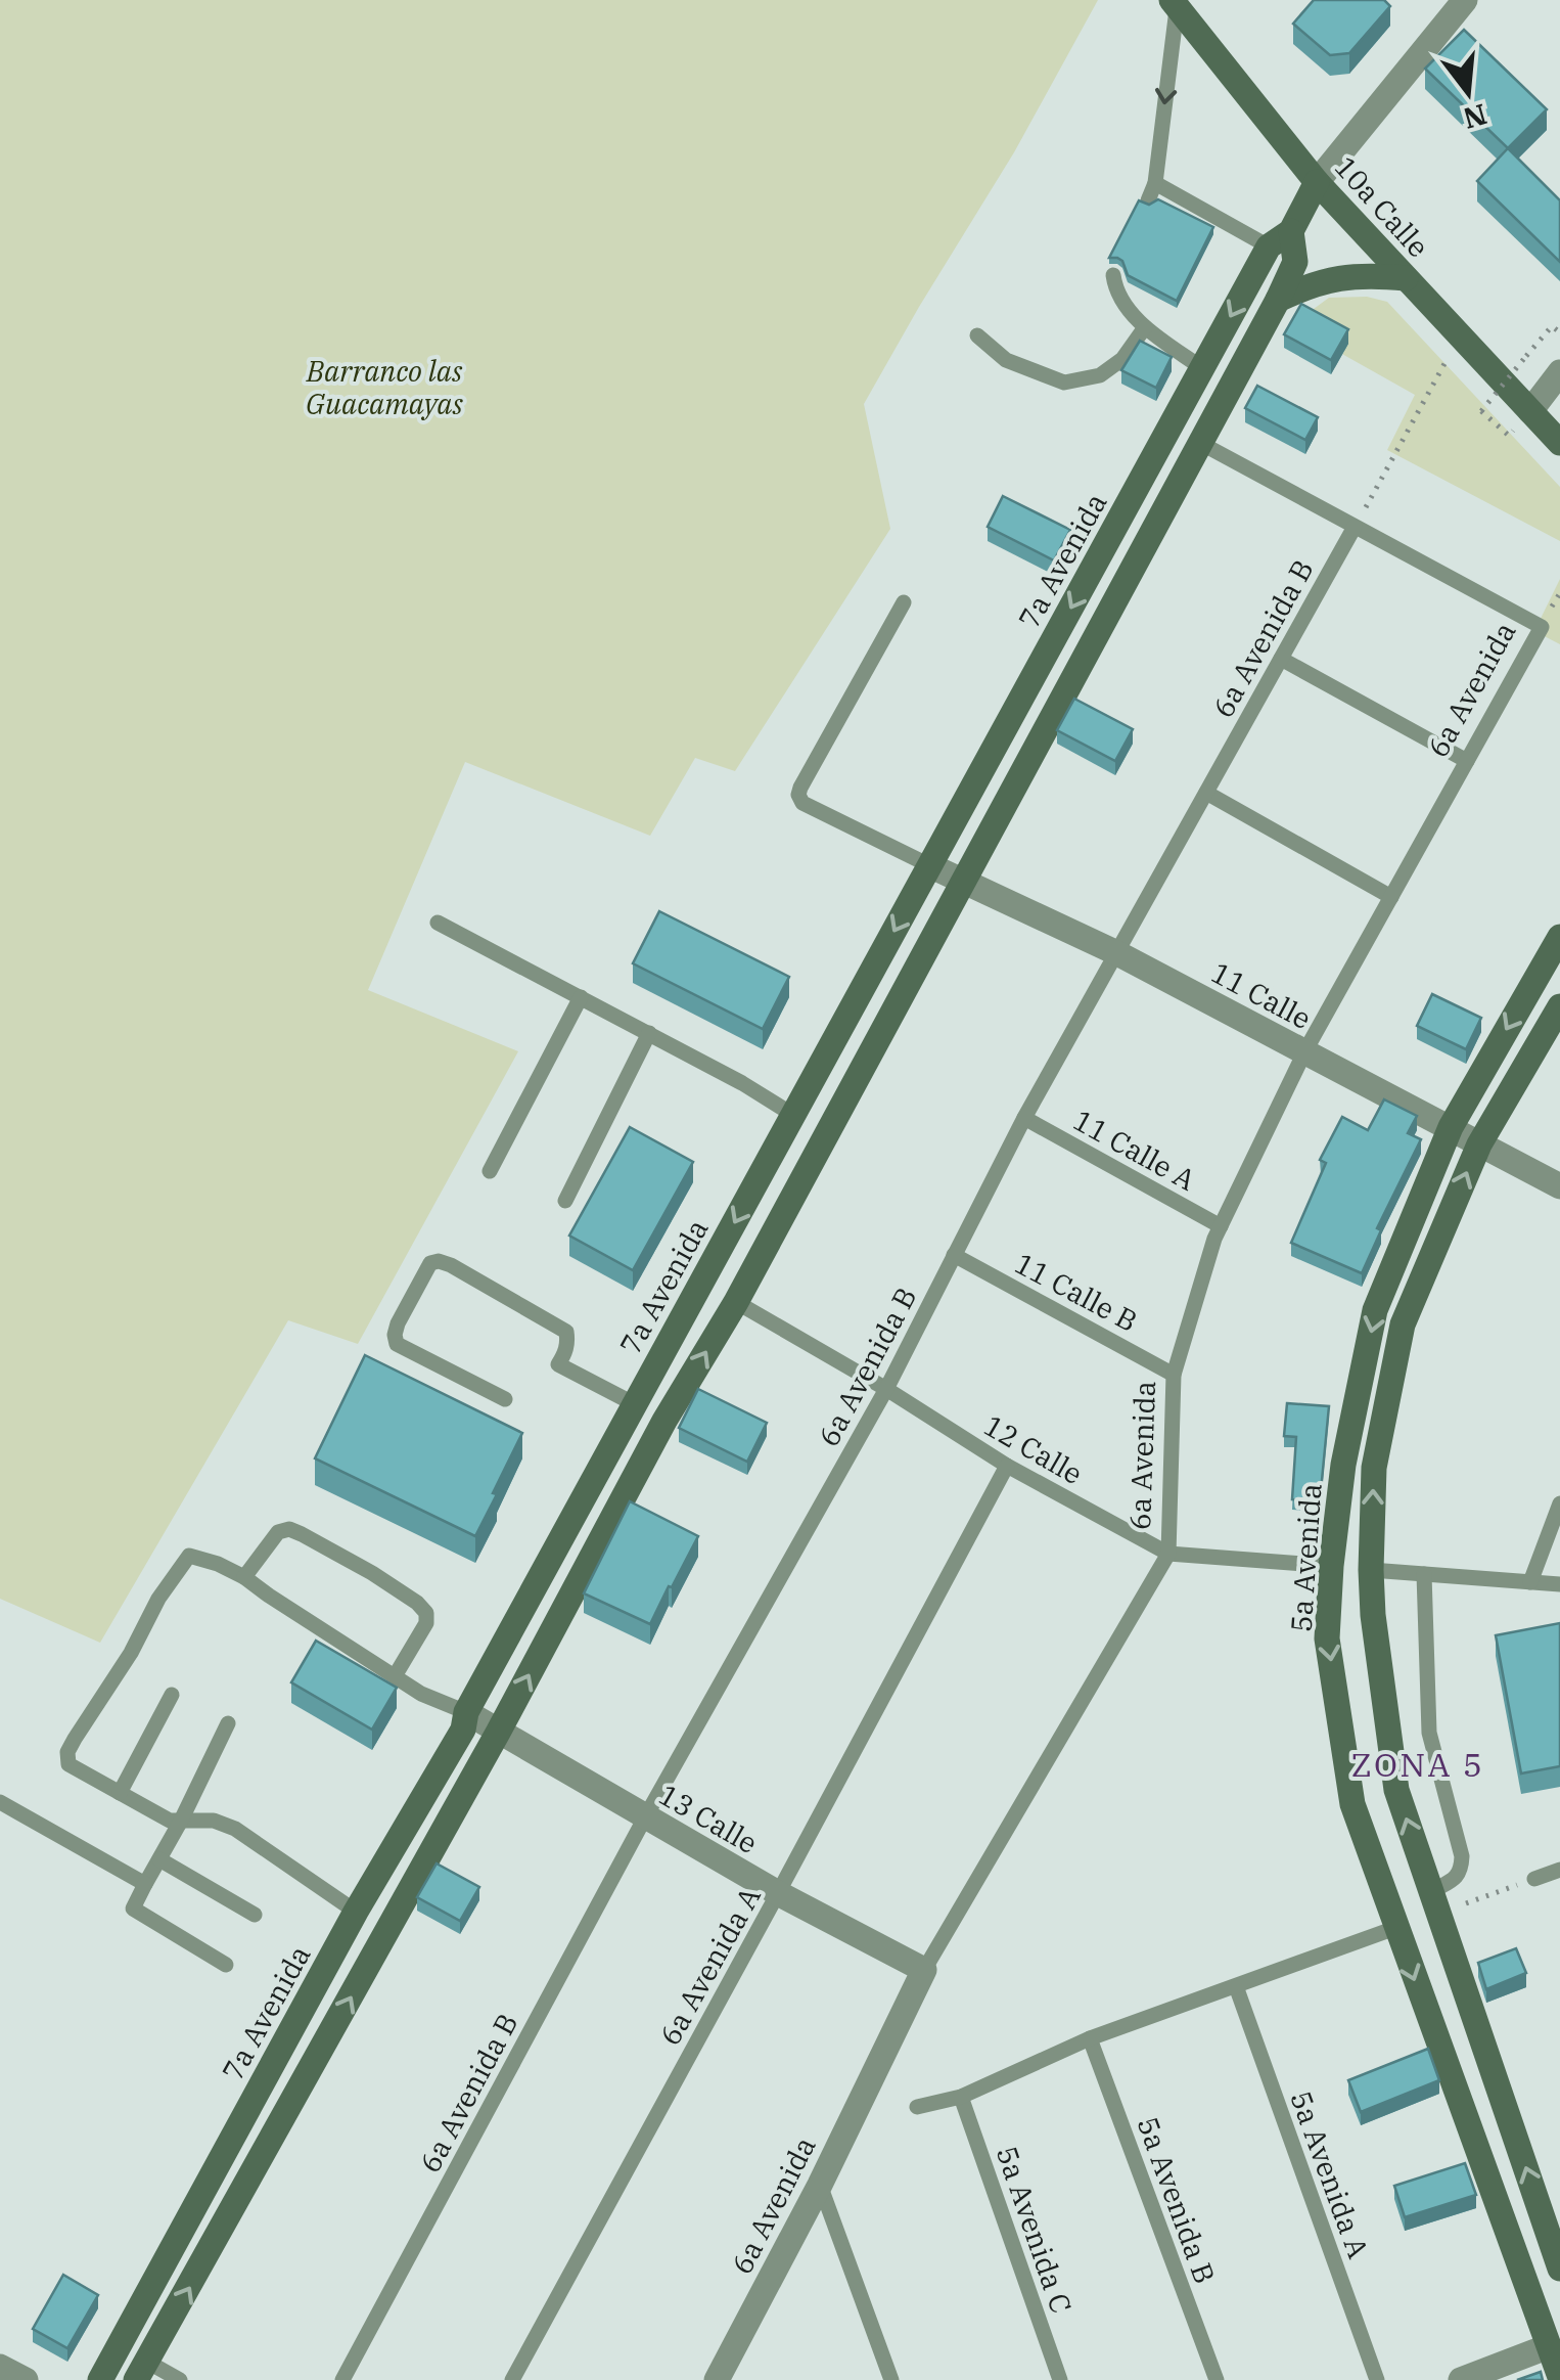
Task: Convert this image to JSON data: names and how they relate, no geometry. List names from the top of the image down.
{
  "streets": {
    "street": [
      "10a Calle",
      "7a Avenida",
      "6a Avenida",
      "11 Calle",
      "5a Avenida",
      "13 Calle"
    ],
    "lane": [
      "6a Avenida B",
      "11 Calle A",
      "11 Calle B",
      "12 Calle",
      "6a Avenida A",
      "5a Avenida A",
      "5a Avenida B",
      "5a Avenida C"
    ]
  },
  "crossings": [
    ["10a Calle", "7a Avenida"],
    ["7a Avenida", "11 Calle"],
    ["7a Avenida", "12 Calle"],
    ["7a Avenida", "13 Calle"],
    ["6a Avenida B", "6a Avenida"],
    ["6a Avenida B", "11 Calle"],
    ["6a Avenida B", "11 Calle A"],
    ["6a Avenida B", "11 Calle B"],
    ["6a Avenida B", "12 Calle"],
    ["6a Avenida B", "13 Calle"],
    ["6a Avenida", "11 Calle"],
    ["6a Avenida", "11 Calle A"],
    ["6a Avenida", "11 Calle B"],
    ["6a Avenida", "12 Calle"],
    ["6a Avenida", "13 Calle"],
    ["11 Calle", "5a Avenida"],
    ["12 Calle", "5a Avenida"],
    ["12 Calle", "6a Avenida A"],
    ["13 Calle", "6a Avenida A"]
  ],
  "districts": ["ZONA 5"],
  "parks": ["Barranco las Guacamayas"],
  "north": "bottom"
}
